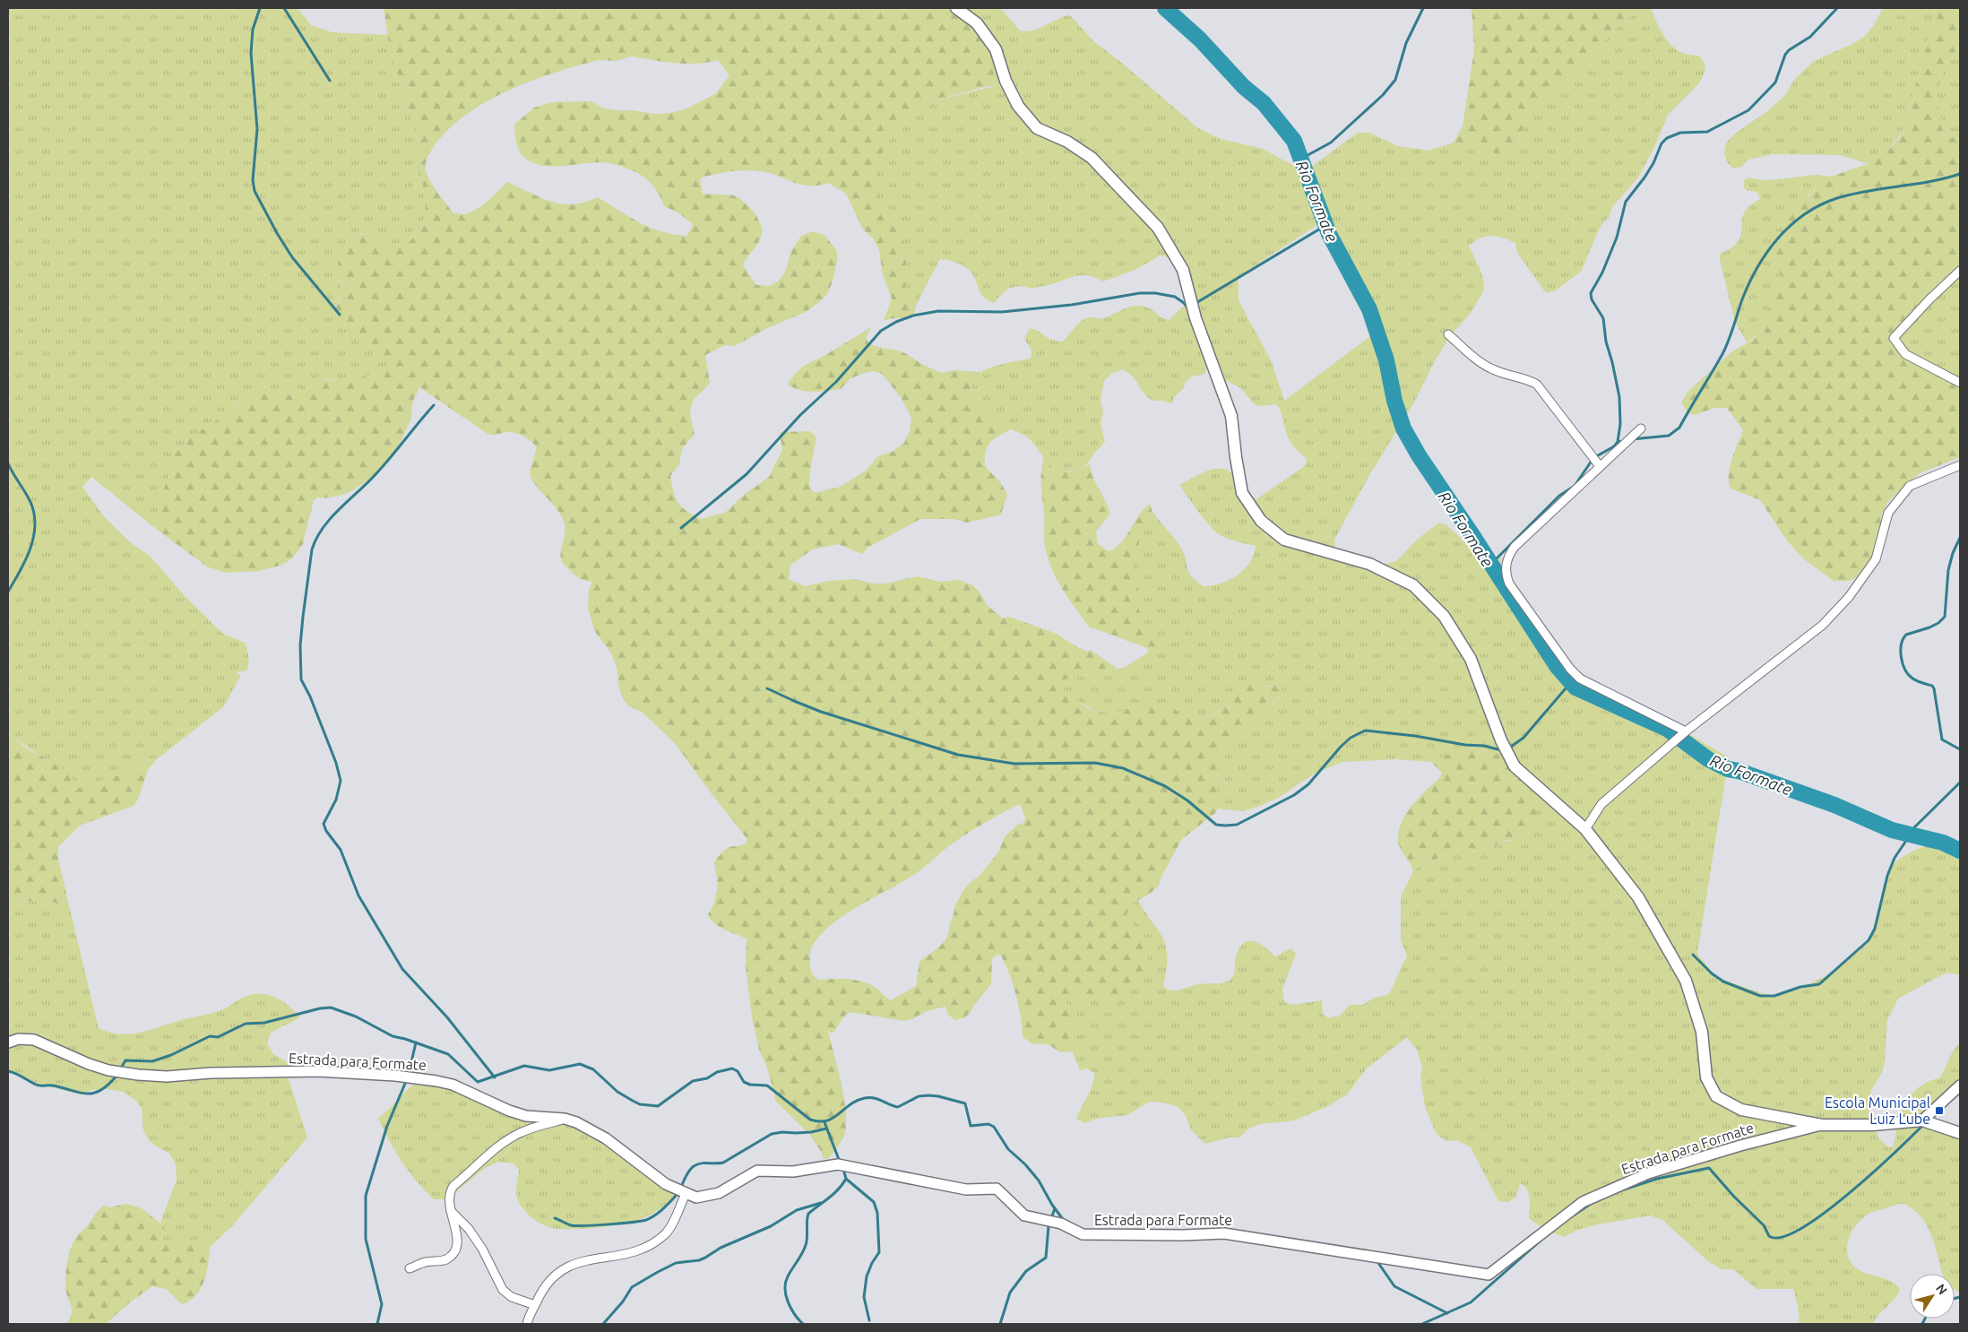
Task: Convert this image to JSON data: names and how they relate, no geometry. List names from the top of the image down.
{
  "streets": {
    "main road": ["Estrada para Formate"]
  },
  "water": ["Rio Formate"],
  "places": {
    "transit": ["Escola Municipal Luiz Lube"]
  },
  "north": "top right"
}
